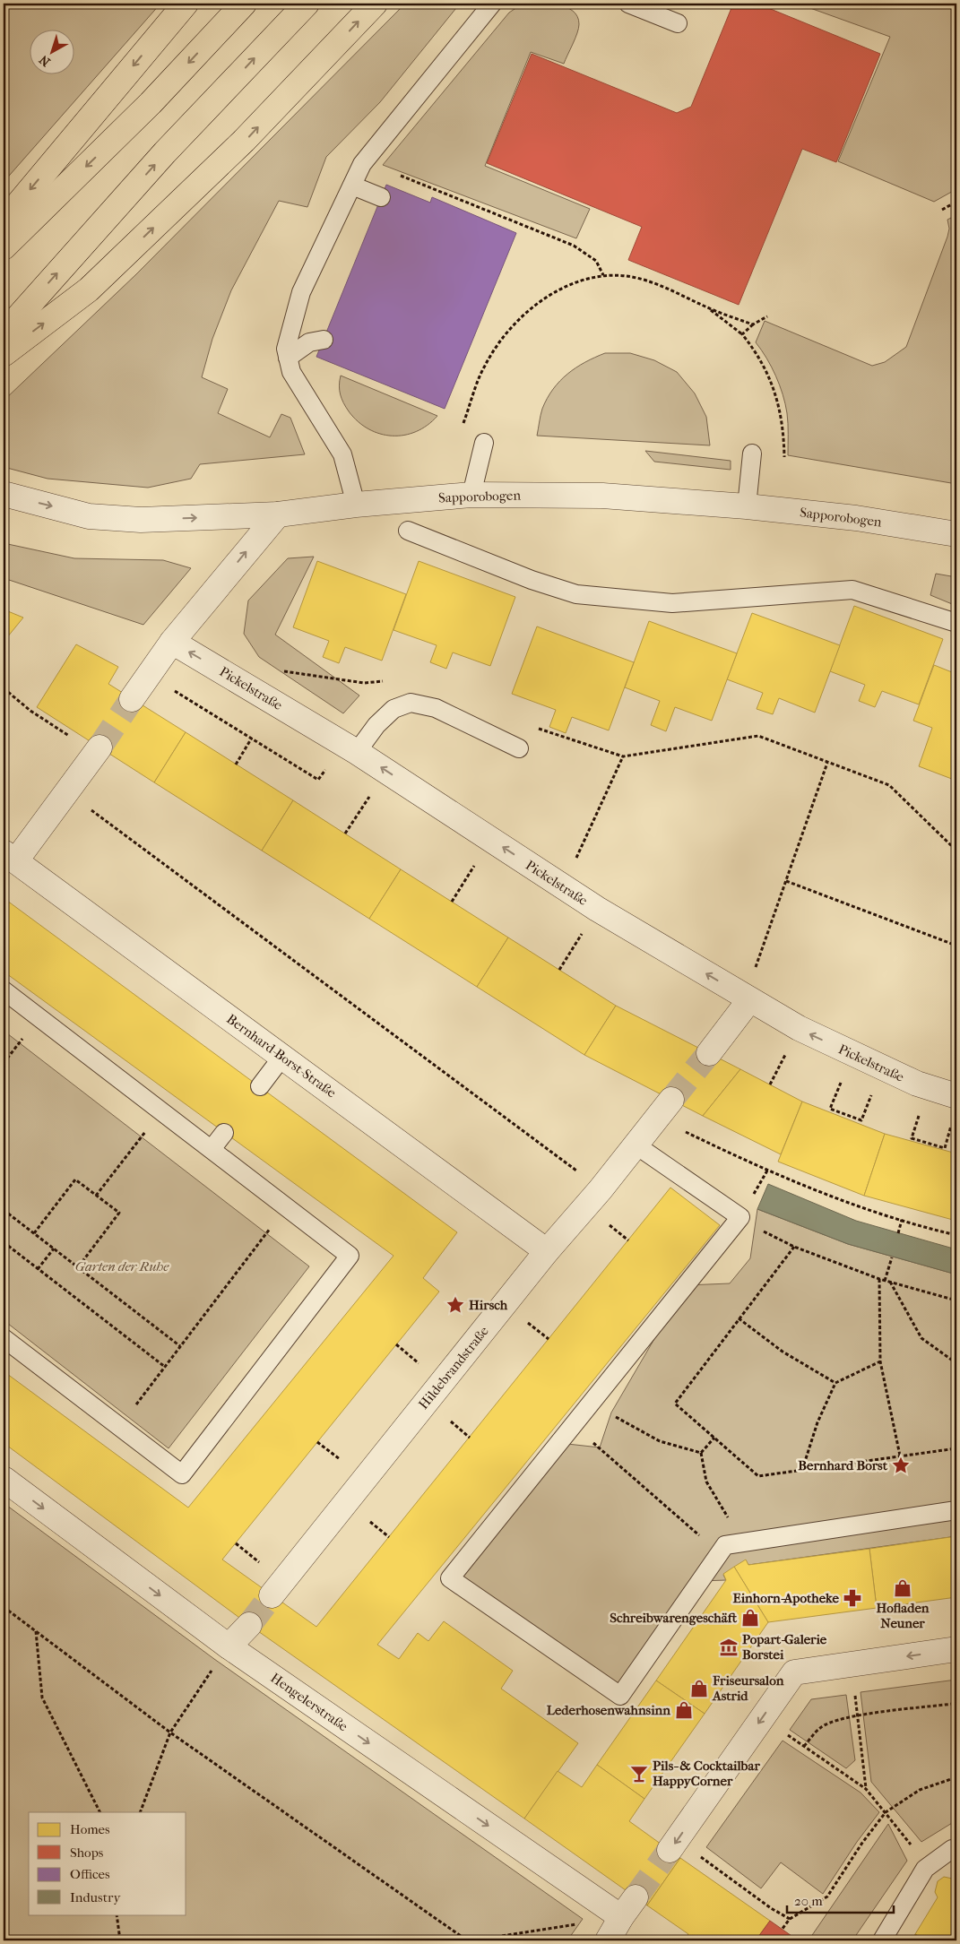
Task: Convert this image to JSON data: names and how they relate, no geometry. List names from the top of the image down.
{
  "streets": {
    "street": [
      "Sapporobogen",
      "Pickelstraße",
      "Bernhard-Borst-Straße",
      "Hildebrandstraße",
      "Hengelerstraße"
    ]
  },
  "crossings": [
    ["Bernhard-Borst-Straße", "Hildebrandstraße"]
  ],
  "one_way": ["Pickelstraße", "Hengelerstraße"],
  "parks": ["Garten der Ruhe"],
  "places": {
    "place": ["Hirsch", "Bernhard Borst"],
    "shop": [
      "Hofladen Neuner",
      "Schreibwarengeschäft",
      "Friseursalon Astrid",
      "Lederhosenwahnsinn"
    ],
    "pharmacy": ["Einhorn-Apotheke"],
    "museum": ["Popart-Galerie Borstei"],
    "bar": ["Pils- & Cocktailbar HappyCorner"]
  },
  "legend": [
    "Homes",
    "Shops",
    "Offices",
    "Industry"
  ],
  "scale_bar": "20 m",
  "north": "bottom left"
}
